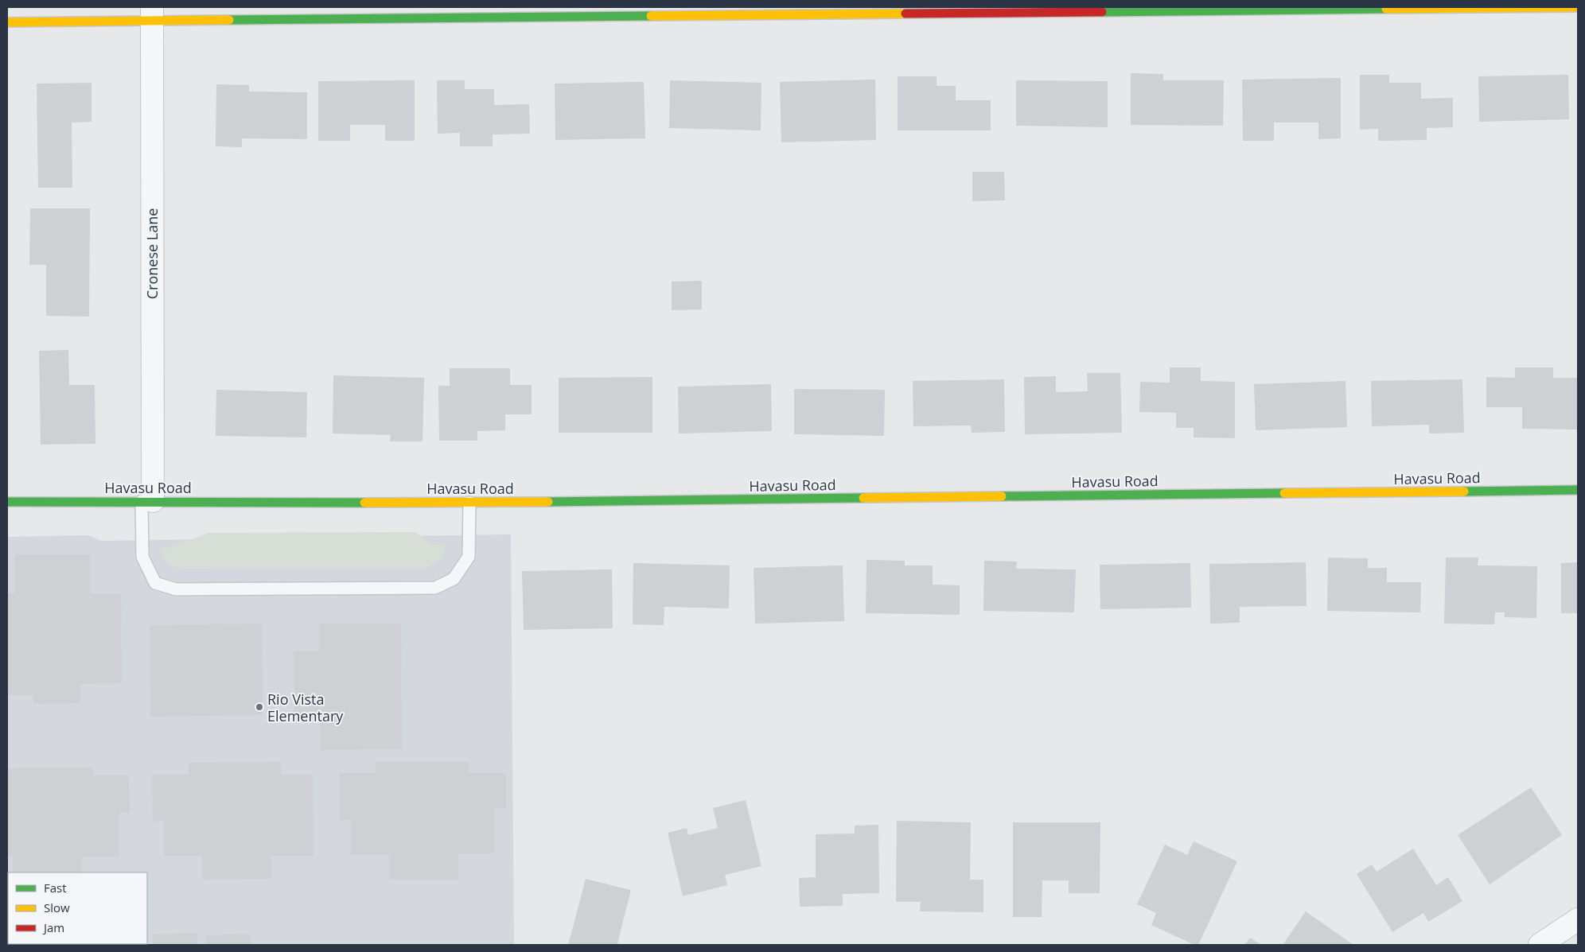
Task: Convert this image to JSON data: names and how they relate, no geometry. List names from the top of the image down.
{
  "streets": {
    "street": ["Cronese Lane", "Havasu Road"]
  },
  "crossings": [
    ["Cronese Lane", "Havasu Road"]
  ],
  "places": ["Rio Vista Elementary"],
  "legend": ["Fast", "Slow", "Jam"]
}
